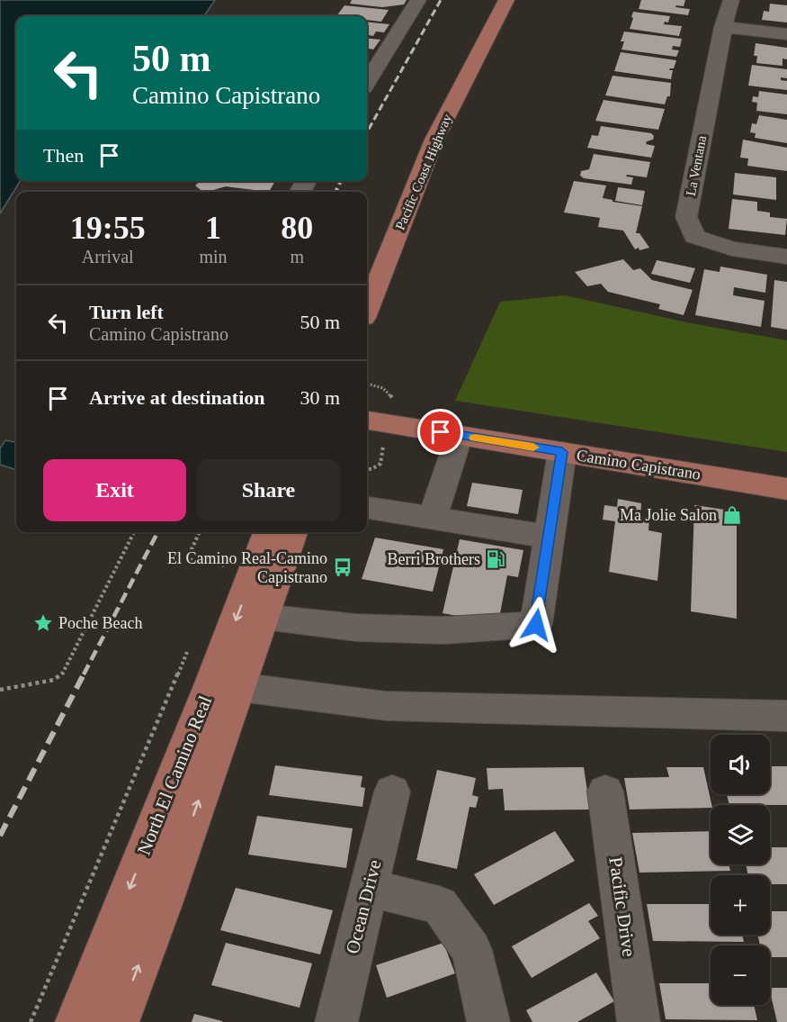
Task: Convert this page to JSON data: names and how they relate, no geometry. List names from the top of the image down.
{
  "streets": {
    "main road": ["Pacific Coast Highway", "Camino Capistrano", "North El Camino Real"],
    "street": ["La Ventana", "Ocean Drive", "Pacific Drive"]
  },
  "places": {
    "shop": ["Ma Jolie Salon"],
    "fuel station": ["Berri Brothers"],
    "bus stop": ["El Camino Real-Camino Capistrano"],
    "place": ["Poche Beach"]
  },
  "page": {
    "turn": ["50 m", "Camino Capistrano"],
    "then": "Then",
    "eta": [
      "19:55",
      "Arrival",
      "1",
      "min",
      "80",
      "m"
    ],
    "list": [
      {
        "name": "Turn left",
        "note": "Camino Capistrano",
        "value": "50 m"
      },
      {
        "name": "Arrive at destination",
        "value": "30 m"
      }
    ],
    "buttons": ["Exit", "Share"],
    "map_buttons": ["+", "−"]
  }
}
